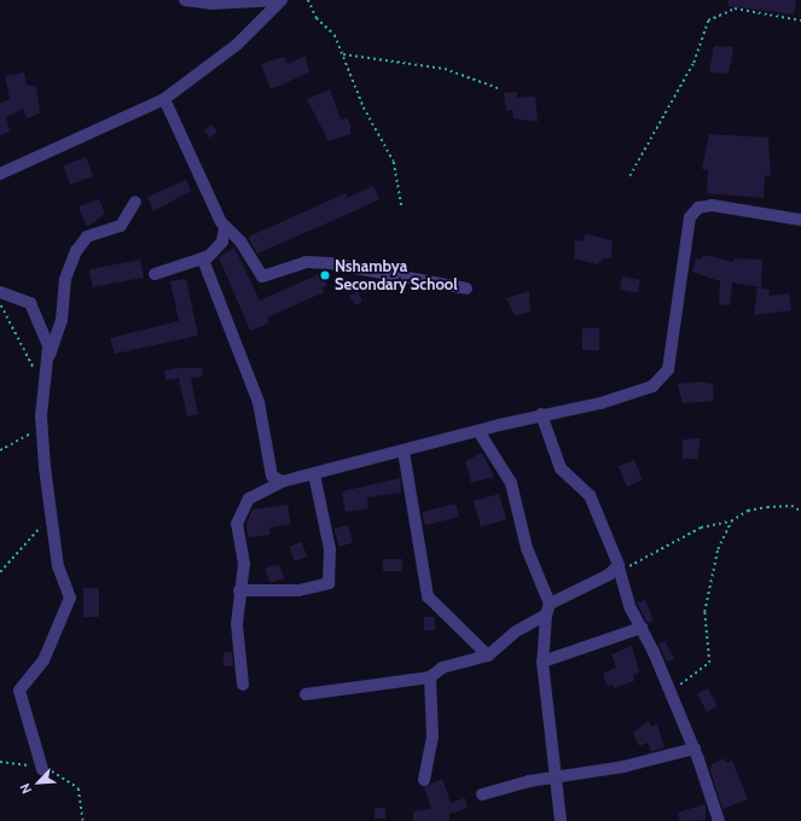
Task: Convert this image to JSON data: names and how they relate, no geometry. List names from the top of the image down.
{
  "places": ["Nshambya Secondary School"],
  "north": "bottom left"
}
